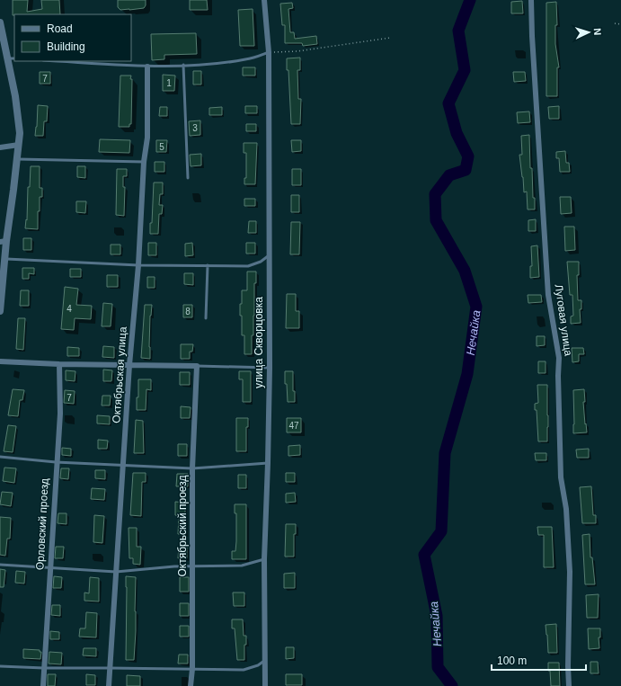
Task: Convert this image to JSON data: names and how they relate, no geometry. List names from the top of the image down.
{
  "streets": {
    "street": [
      "Луговая улица",
      "улица Скворцовка",
      "Октябрьская улица",
      "Орловский проезд",
      "Октябрьский проезд"
    ]
  },
  "water": ["Нечайка"],
  "house_numbers": [
    "7",
    "1",
    "3",
    "5",
    "4",
    "8",
    "7",
    "47"
  ],
  "legend": ["Road", "Building"],
  "scale_bar": "100 m",
  "north": "right"
}
